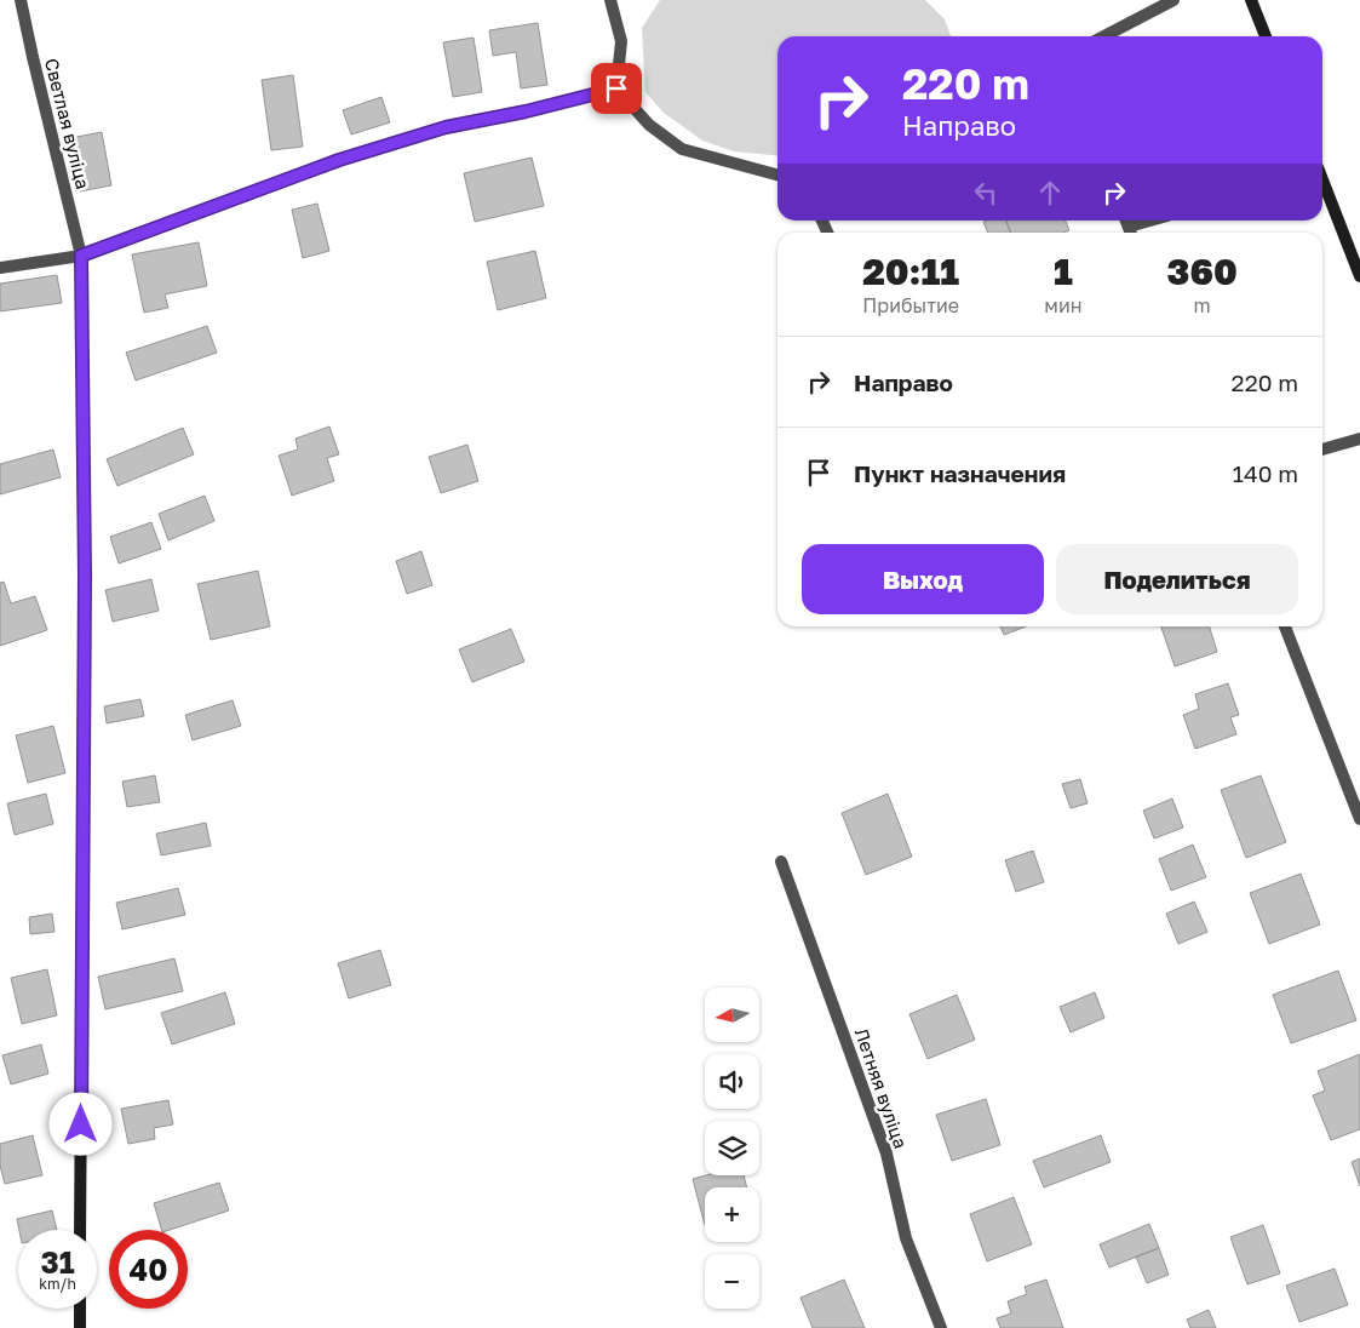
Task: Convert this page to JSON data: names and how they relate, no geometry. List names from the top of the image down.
{
  "streets": {
    "street": ["Светлая вуліца", "Летняя вуліца"]
  },
  "north": "left",
  "page": {
    "turn": ["220 m", "Направо"],
    "eta": [
      "20:11",
      "Прибытие",
      "1",
      "мин",
      "360",
      "m"
    ],
    "list": [
      {
        "name": "Направо",
        "value": "220 m"
      },
      {
        "name": "Пункт назначения",
        "value": "140 m"
      }
    ],
    "buttons": ["Выход", "Поделиться"],
    "map_buttons": ["+", "−"],
    "speed": "31 km/h",
    "limit": "40"
  }
}
